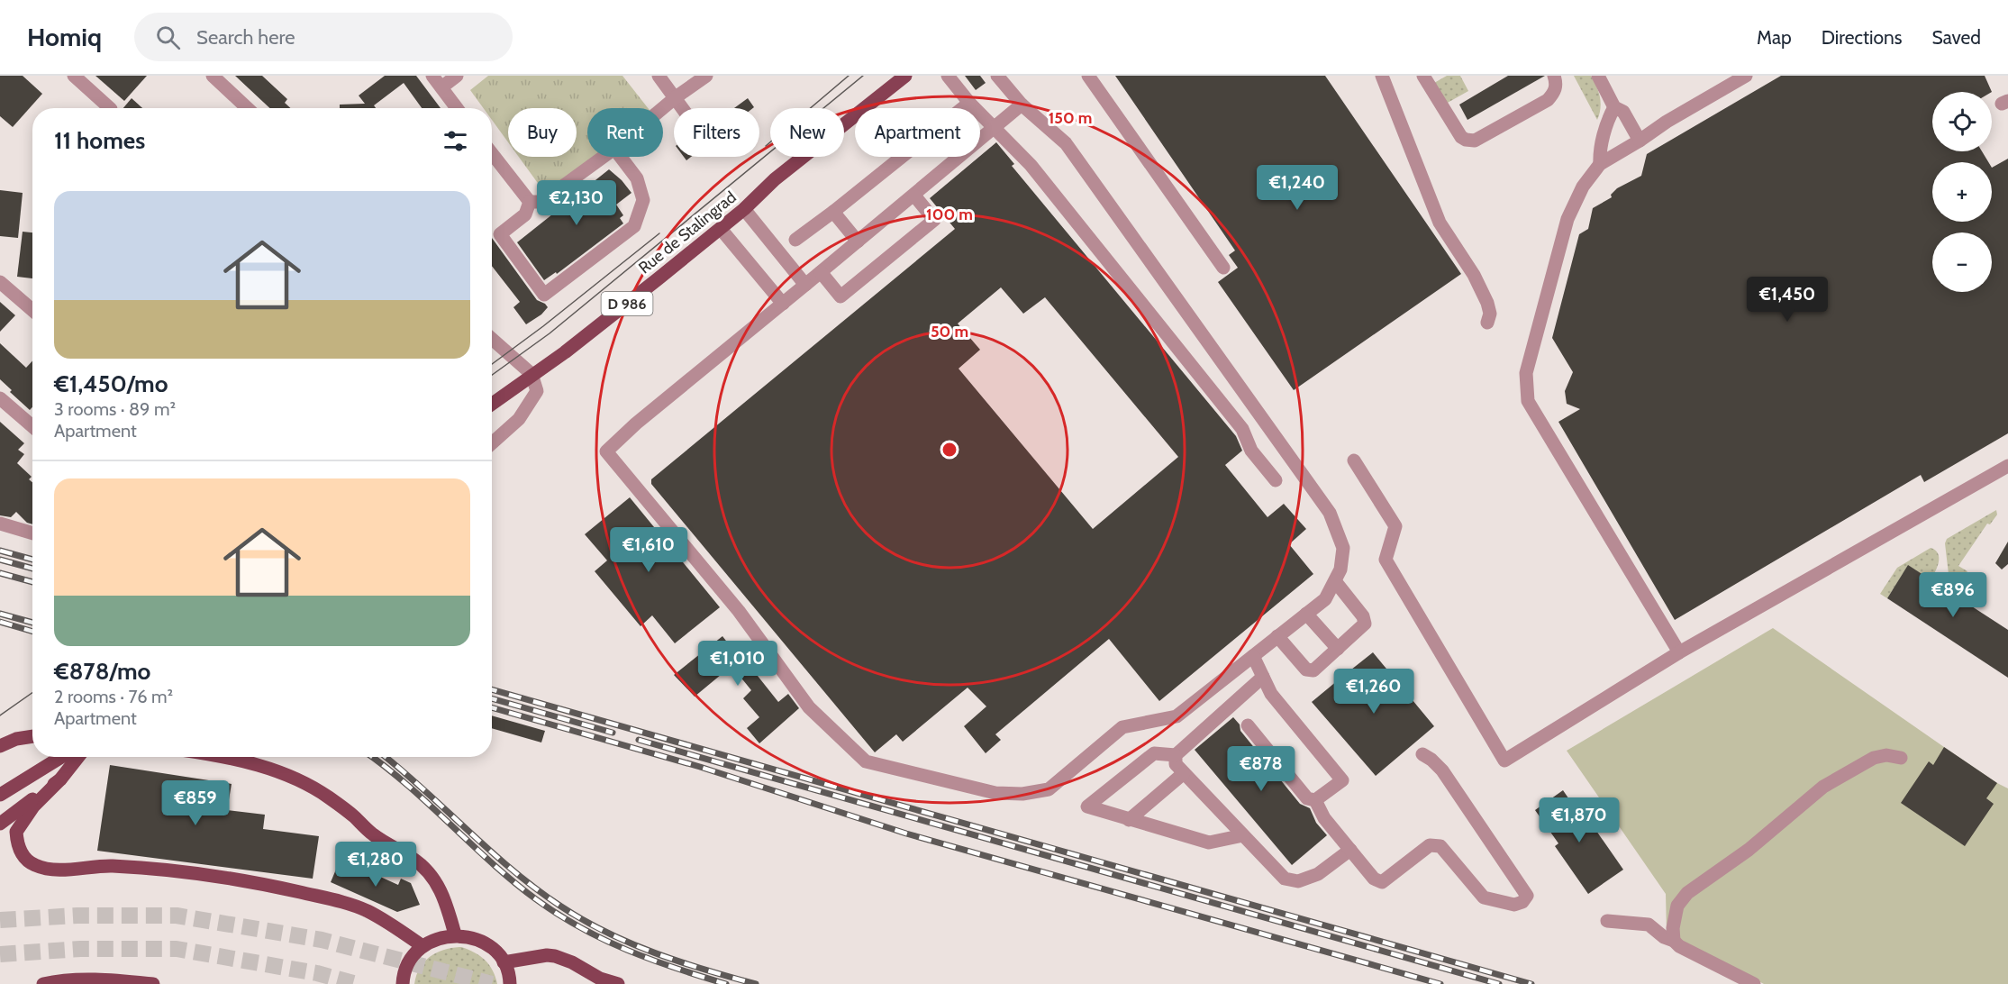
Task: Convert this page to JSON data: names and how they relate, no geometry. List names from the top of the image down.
{
  "streets": {
    "main road": ["Rue de Stalingrad", "D 986"]
  },
  "page": {
    "header": "Homiq",
    "search": "Search here",
    "nav": ["Map", "Directions", "Saved"],
    "map_buttons": ["+", "−"],
    "chip": [
      "Buy",
      "Rent",
      "Filters",
      "New",
      "Apartment"
    ],
    "heading": "11 homes",
    "price": [
      "€1,240",
      "€2,130",
      "€1,450",
      "€1,610",
      "€896",
      "€1,010",
      "€1,260",
      "€878",
      "€859",
      "€1,870",
      "€1,280"
    ],
    "list": [
      {
        "name": "€1,450/mo",
        "note": "3 rooms · 89 m² · Apartment"
      },
      {
        "name": "€878/mo",
        "note": "2 rooms · 76 m² · Apartment"
      }
    ]
  },
  "rings": ["150 m", "100 m", "50 m"]
}
